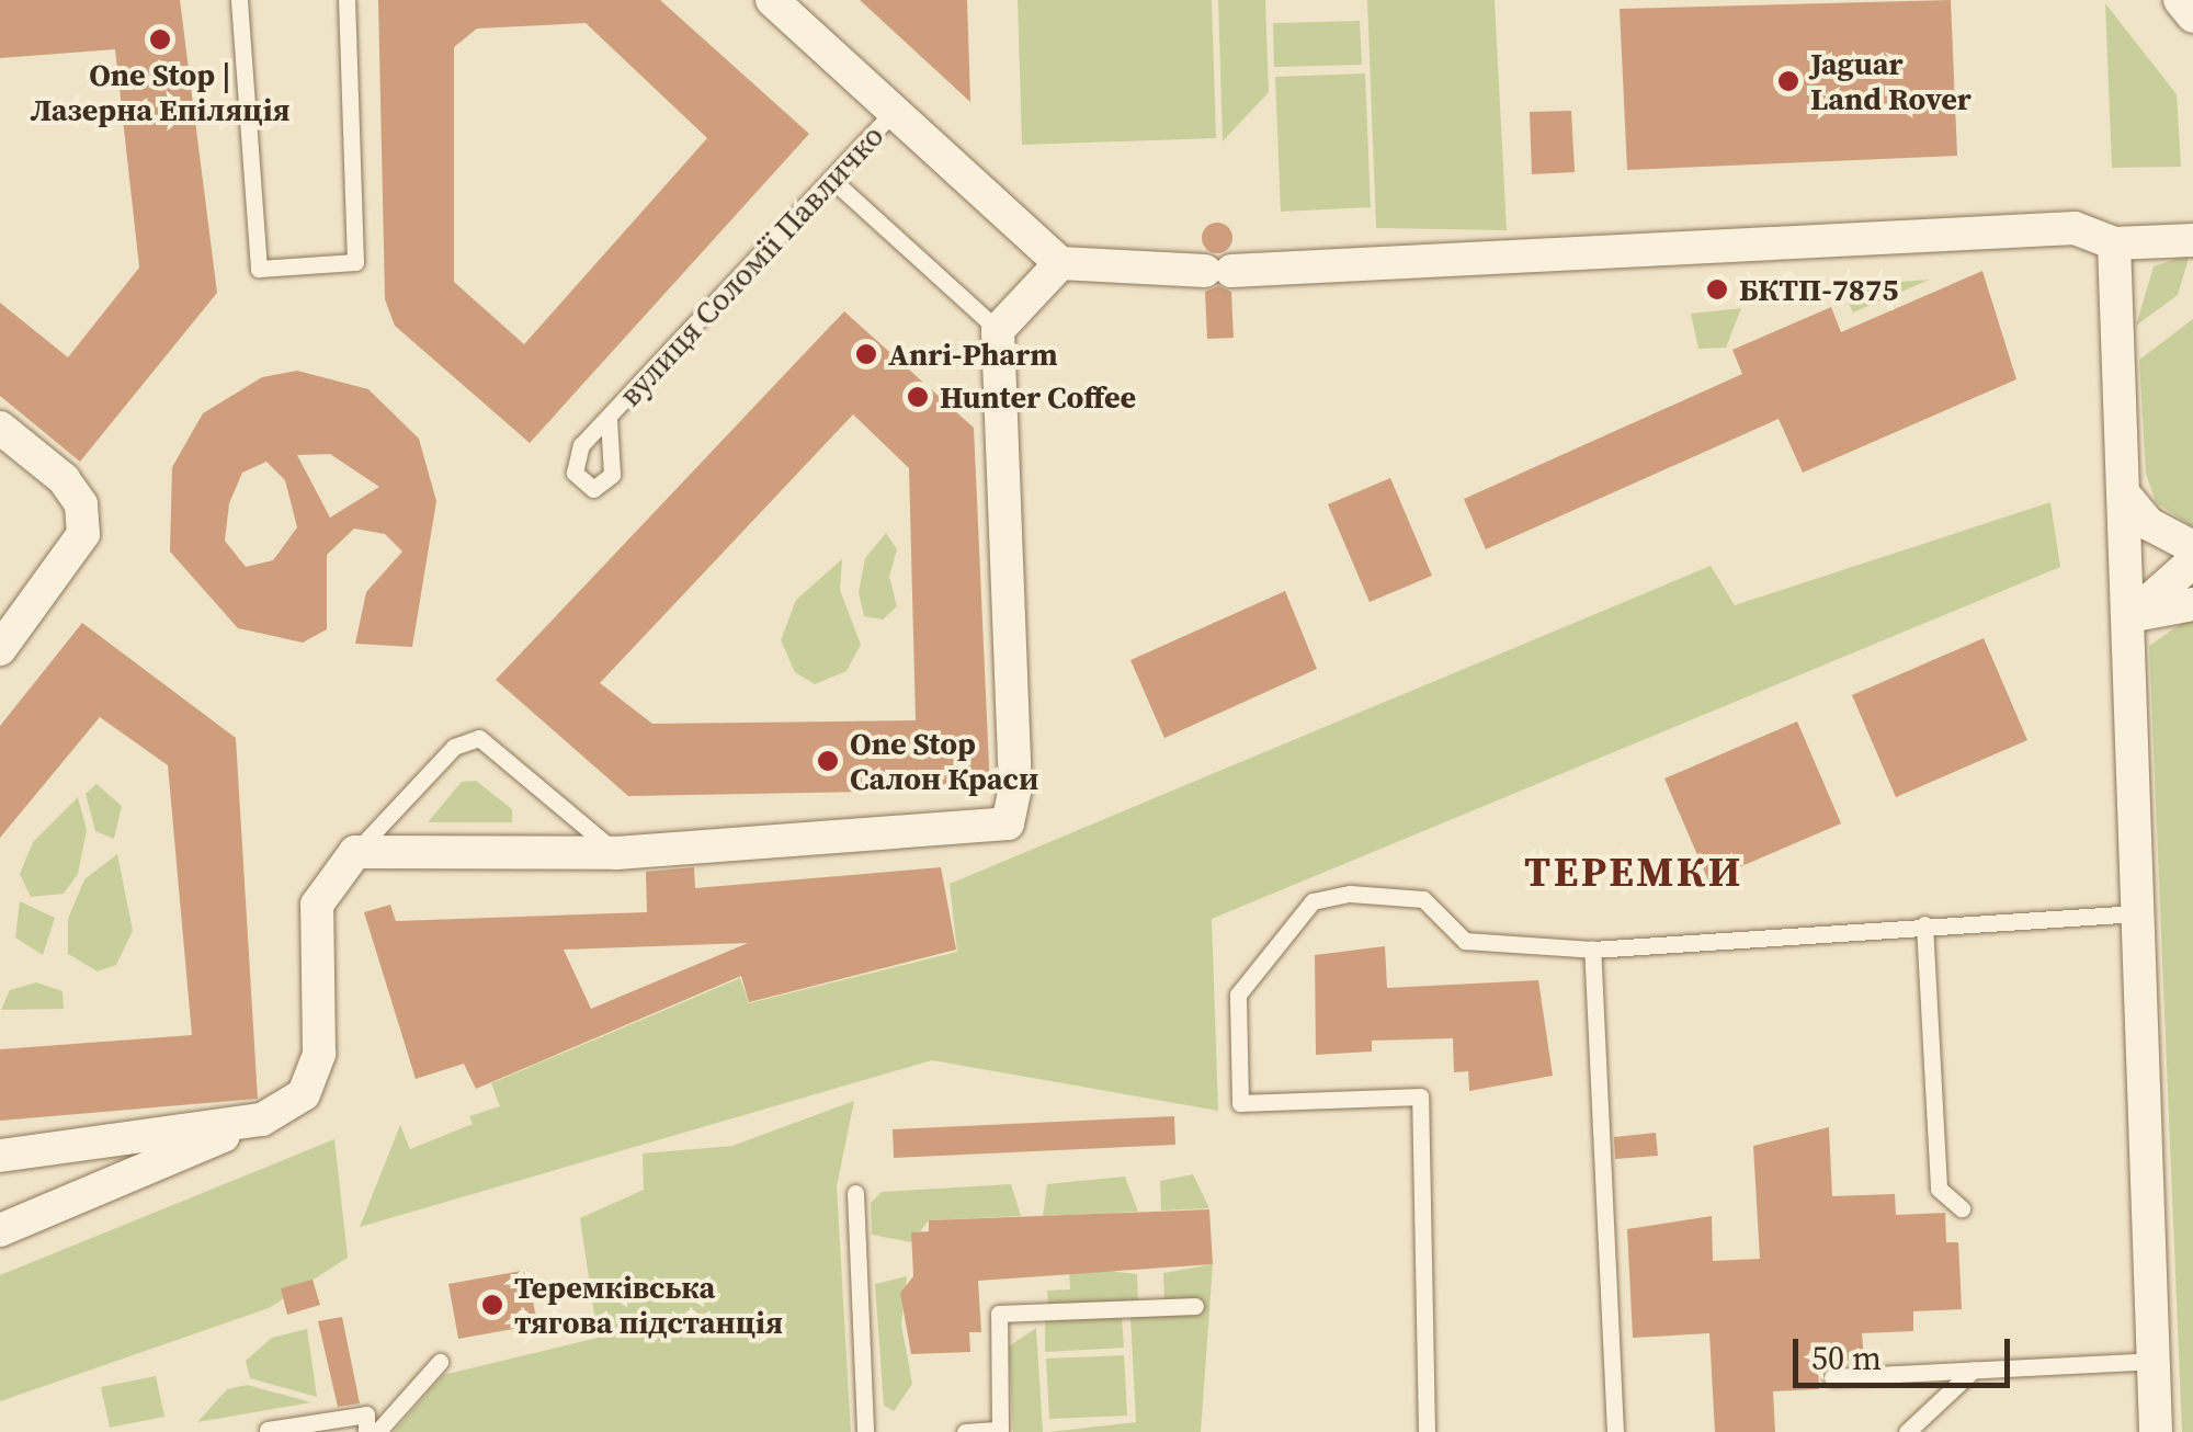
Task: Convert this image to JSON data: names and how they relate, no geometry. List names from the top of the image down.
{
  "streets": {
    "lane": ["вулиця Соломії Павличко"]
  },
  "districts": ["ТЕРЕМКИ"],
  "places": [
    "One Stop | Лазерна Епіляція",
    "Jaguar Land Rover",
    "БКТП-7875",
    "Anri-Pharm",
    "Hunter Coffee",
    "One Stop Салон Краси",
    "Теремківська тягова підстанція"
  ],
  "scale_bar": "50 m"
}
